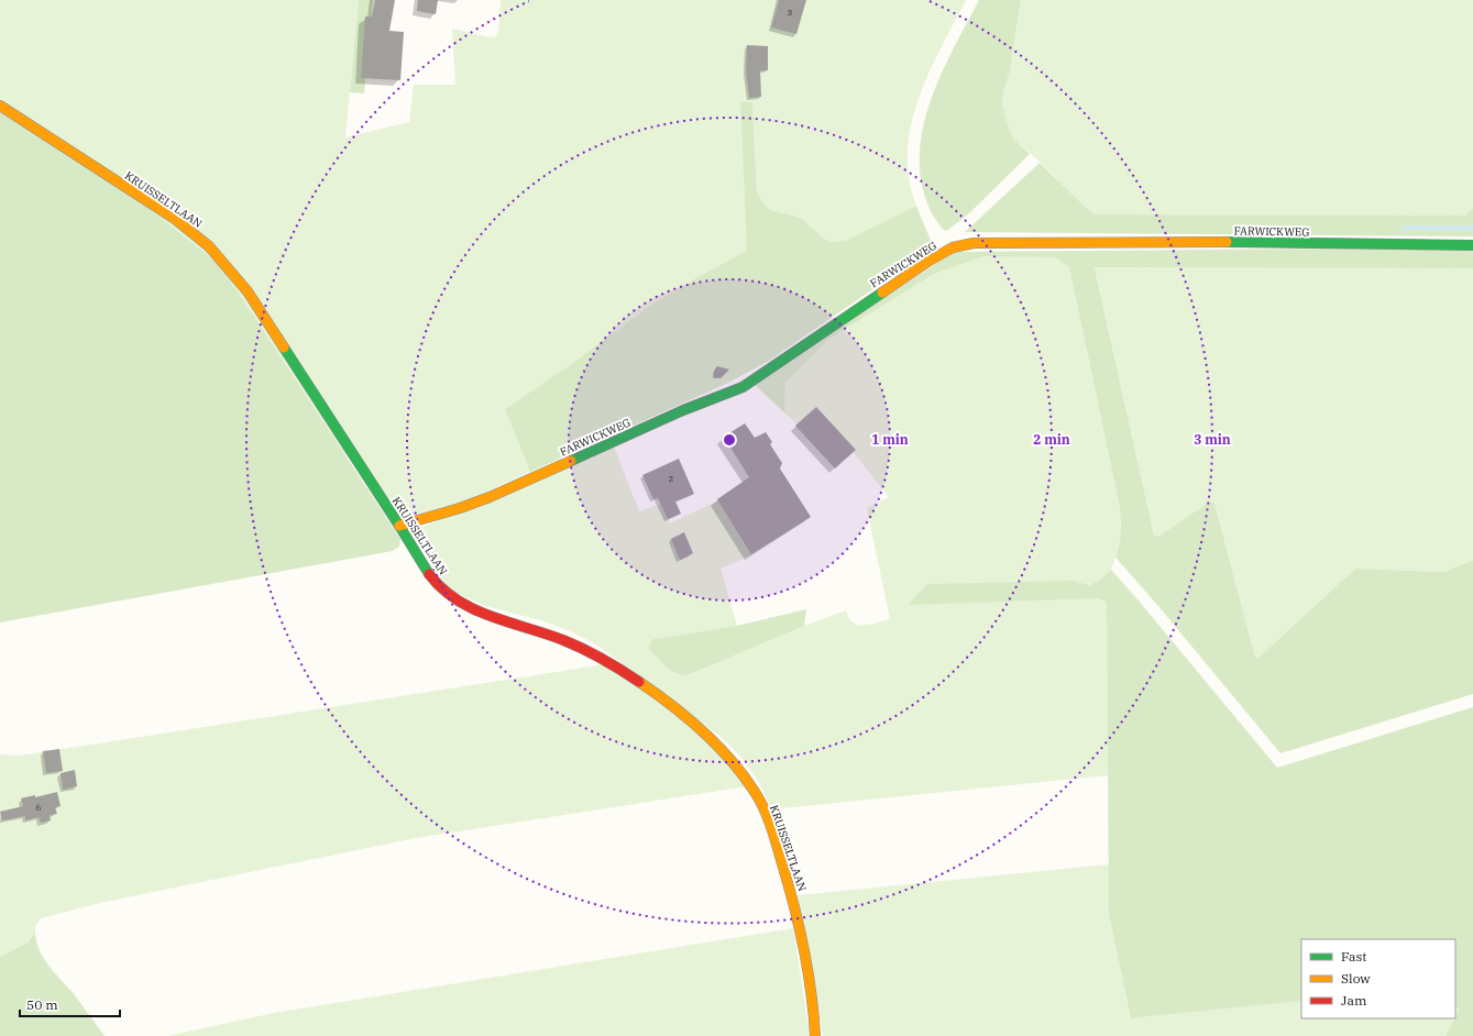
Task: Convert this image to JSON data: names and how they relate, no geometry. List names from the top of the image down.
{
  "streets": {
    "street": ["KRUISSELTLAAN", "FARWICKWEG"]
  },
  "crossings": [
    ["KRUISSELTLAAN", "FARWICKWEG"]
  ],
  "house_numbers": ["3", "2", "6"],
  "legend": ["Fast", "Slow", "Jam"],
  "scale_bar": "50 m",
  "rings": ["1 min", "2 min", "3 min"]
}
